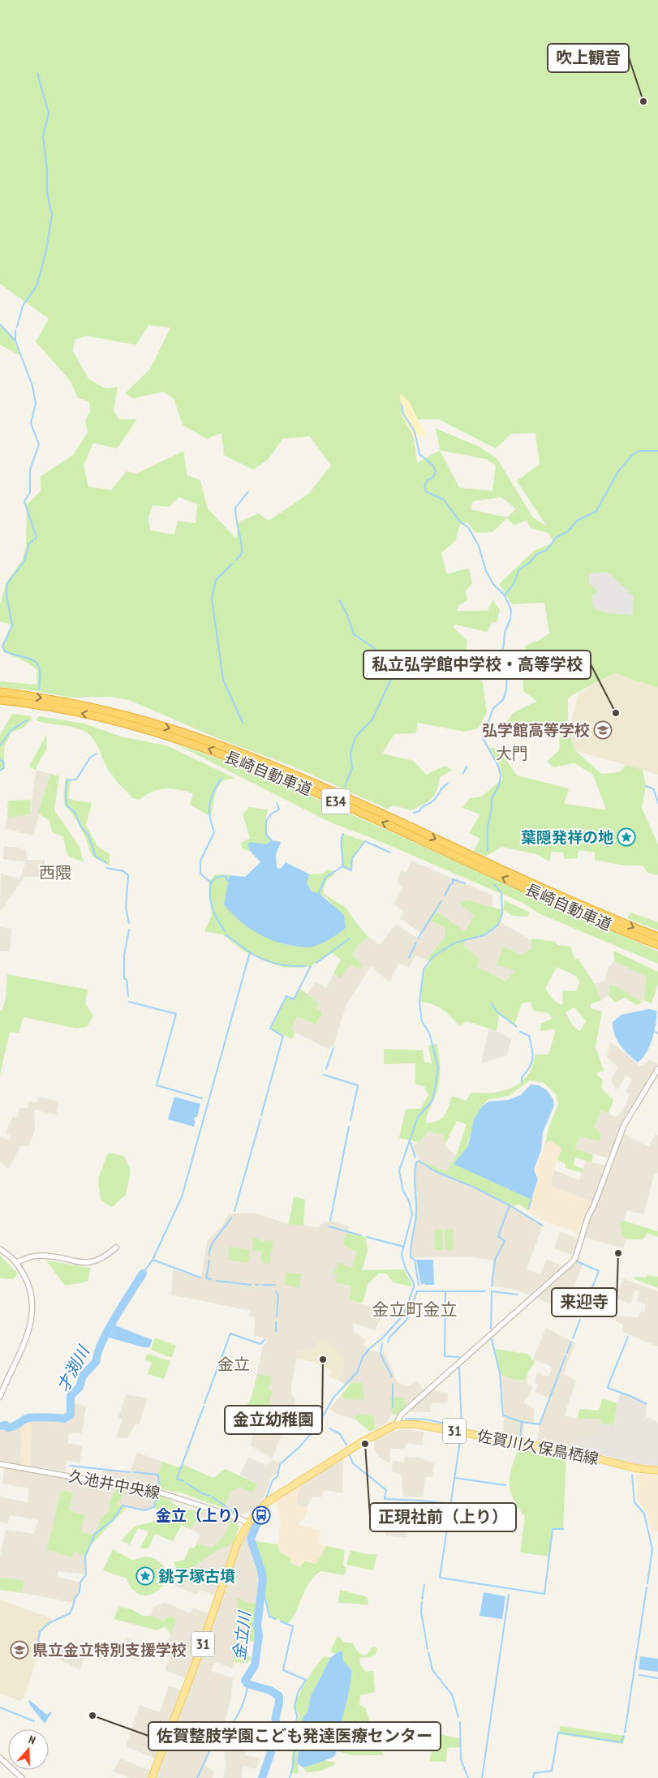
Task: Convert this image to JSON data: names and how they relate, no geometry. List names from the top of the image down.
{
  "streets": {
    "highway": ["長崎自動車道", "E34"],
    "main road": ["31", "佐賀川久保鳥栖線"],
    "street": ["久池井中央線"]
  },
  "crossings": [
    ["31", "佐賀川久保鳥栖線"],
    ["31", "久池井中央線"],
    ["佐賀川久保鳥栖線", "久池井中央線"]
  ],
  "districts": [
    "大門",
    "西隈",
    "金立町金立",
    "金立"
  ],
  "water": ["才渕川", "金立川"],
  "places": {
    "other": [
      "吹上観音",
      "私立弘学館中学校・高等学校",
      "来迎寺",
      "金立幼稚園",
      "正現社前（上り）",
      "佐賀整肢学園こども発達医療センター"
    ],
    "school or university": ["弘学館高等学校", "県立金立特別支援学校"],
    "place": ["葉隠発祥の地", "銚子塚古墳"],
    "bus stop": ["金立（上り）"]
  },
  "north": "top"
}
